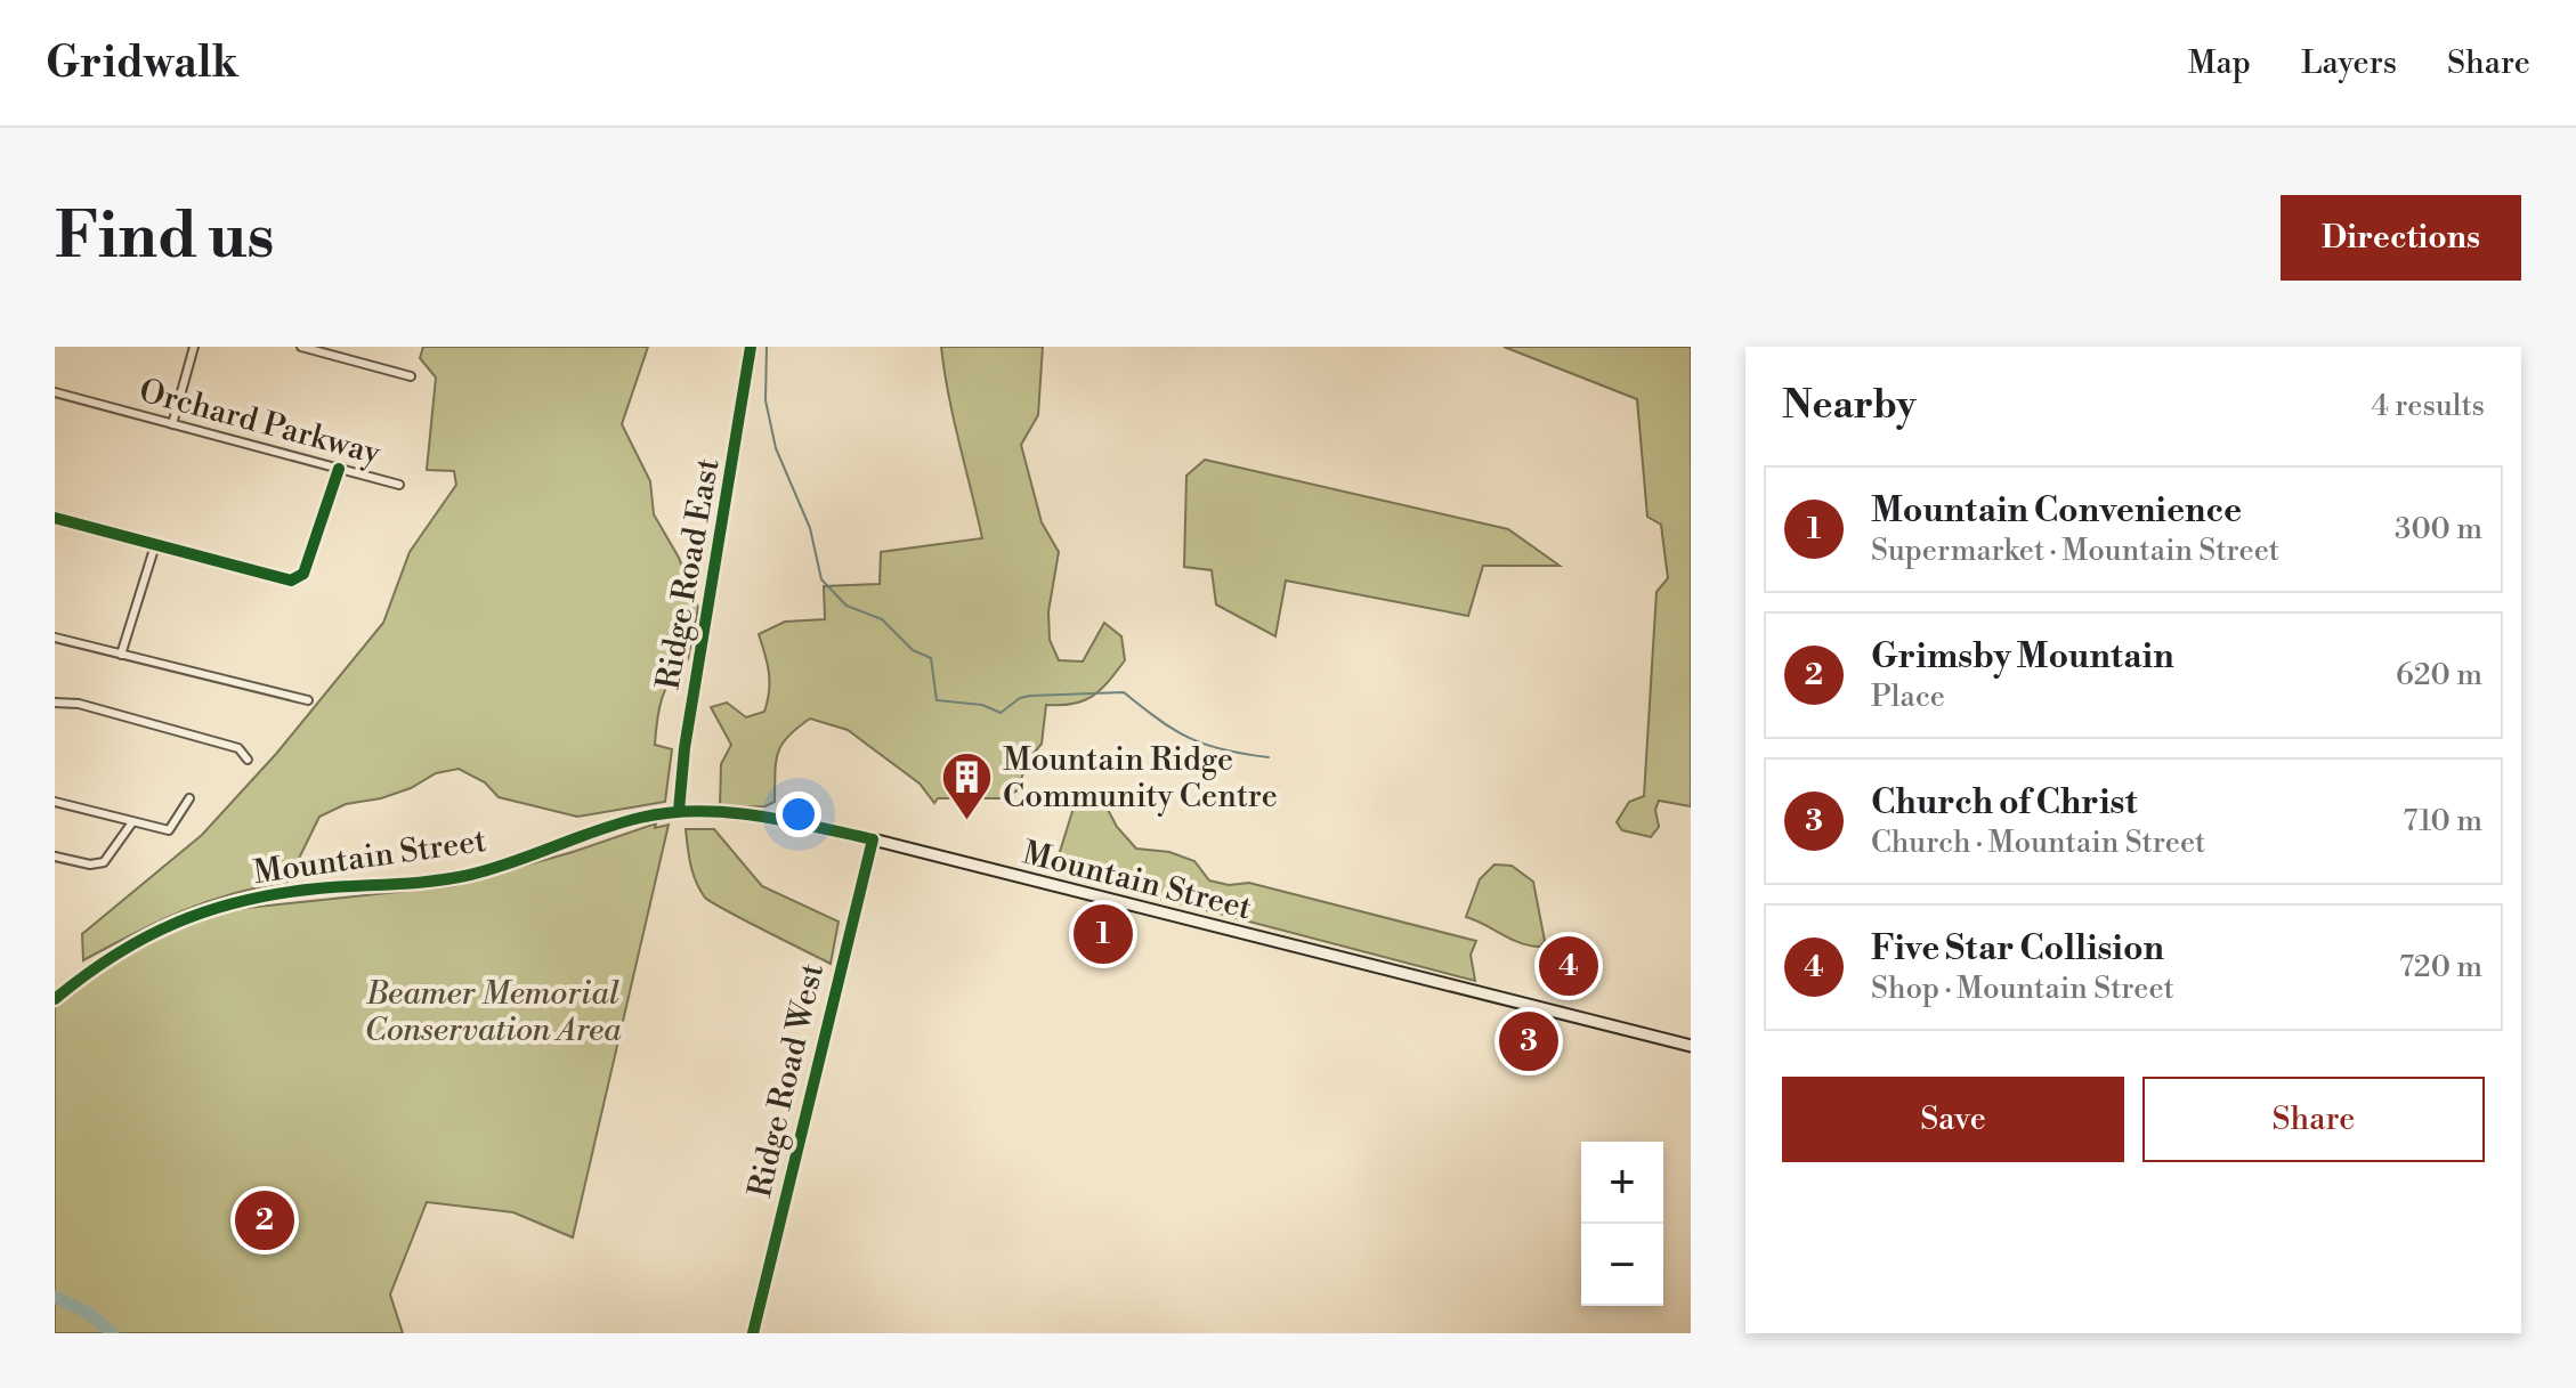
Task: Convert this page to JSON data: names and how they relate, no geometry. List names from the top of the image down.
{
  "streets": {
    "main road": ["Ridge Road East", "Mountain Street", "Ridge Road West"],
    "street": ["Orchard Parkway"]
  },
  "crossings": [
    ["Ridge Road East", "Mountain Street"],
    ["Mountain Street", "Ridge Road West"]
  ],
  "parks": ["Beamer Memorial Conservation Area"],
  "places": {
    "building": ["Mountain Ridge Community Centre"]
  },
  "page": {
    "header": "Gridwalk",
    "nav": ["Map", "Layers", "Share"],
    "buttons": [
      "Directions",
      ["Save", "Share"]
    ],
    "title": "Find us",
    "heading": ["Nearby", "4 results"],
    "list": [
      {
        "mark": "1",
        "name": "Mountain Convenience",
        "note": "Supermarket · Mountain Street",
        "value": "300 m"
      },
      {
        "mark": "2",
        "name": "Grimsby Mountain",
        "note": "Place",
        "value": "620 m"
      },
      {
        "mark": "3",
        "name": "Church of Christ",
        "note": "Church · Mountain Street",
        "value": "710 m"
      },
      {
        "mark": "4",
        "name": "Five Star Collision",
        "note": "Shop · Mountain Street",
        "value": "720 m"
      }
    ],
    "pins": [
      "1",
      "4",
      "3",
      "2"
    ],
    "map_buttons": ["+", "−"]
  }
}
